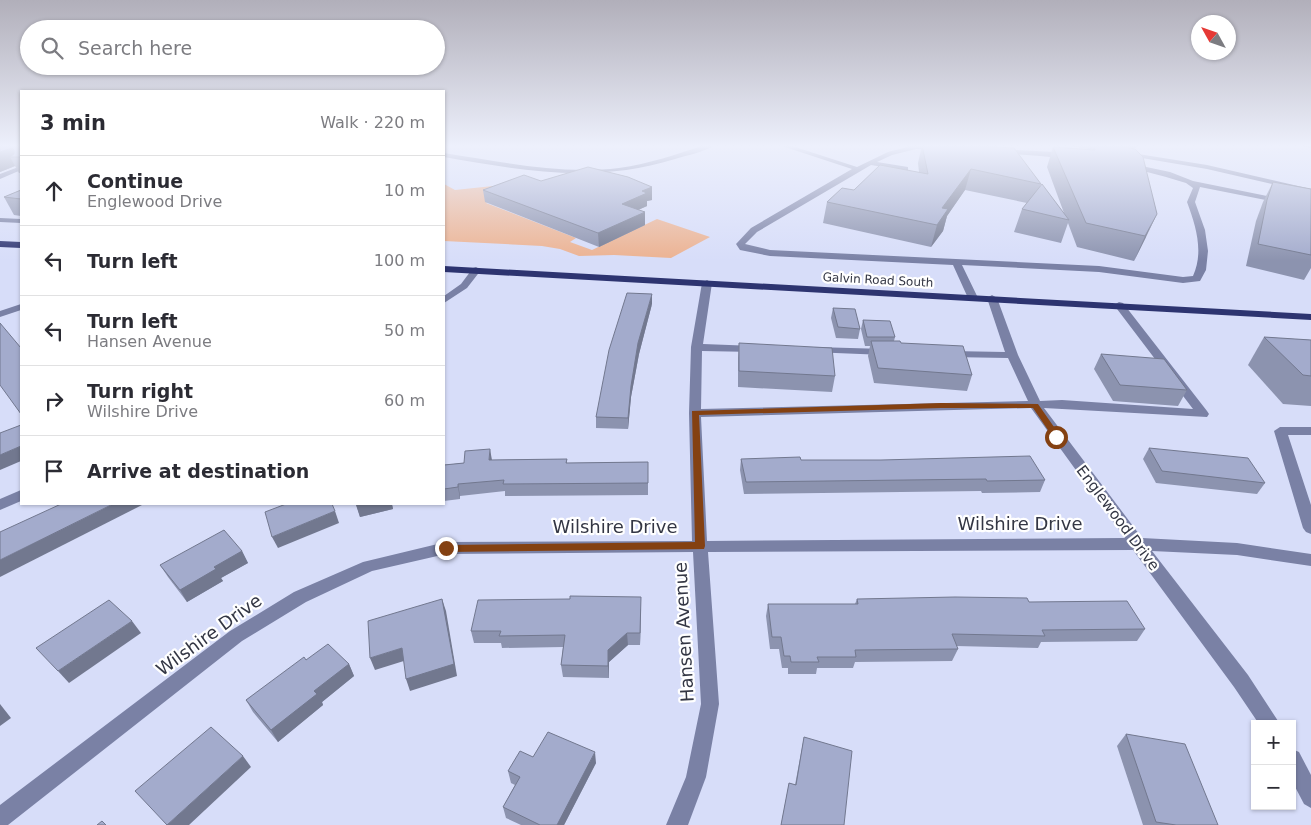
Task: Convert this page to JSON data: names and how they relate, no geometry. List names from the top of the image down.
{
  "streets": {
    "main road": ["Galvin Road South"],
    "street": ["Englewood Drive", "Wilshire Drive", "Hansen Avenue"]
  },
  "crossings": [
    ["Galvin Road South", "Englewood Drive"],
    ["Galvin Road South", "Hansen Avenue"],
    ["Englewood Drive", "Wilshire Drive"],
    ["Wilshire Drive", "Hansen Avenue"]
  ],
  "north": "top left",
  "page": {
    "search": "Search here",
    "heading": ["3 min", "Walk · 220 m"],
    "list": [
      ["Continue", "Englewood Drive", "10 m"],
      ["Turn left", "100 m"],
      ["Turn left", "Hansen Avenue", "50 m"],
      ["Turn right", "Wilshire Drive", "60 m"],
      "Arrive at destination"
    ],
    "map_buttons": ["+", "−"]
  }
}
